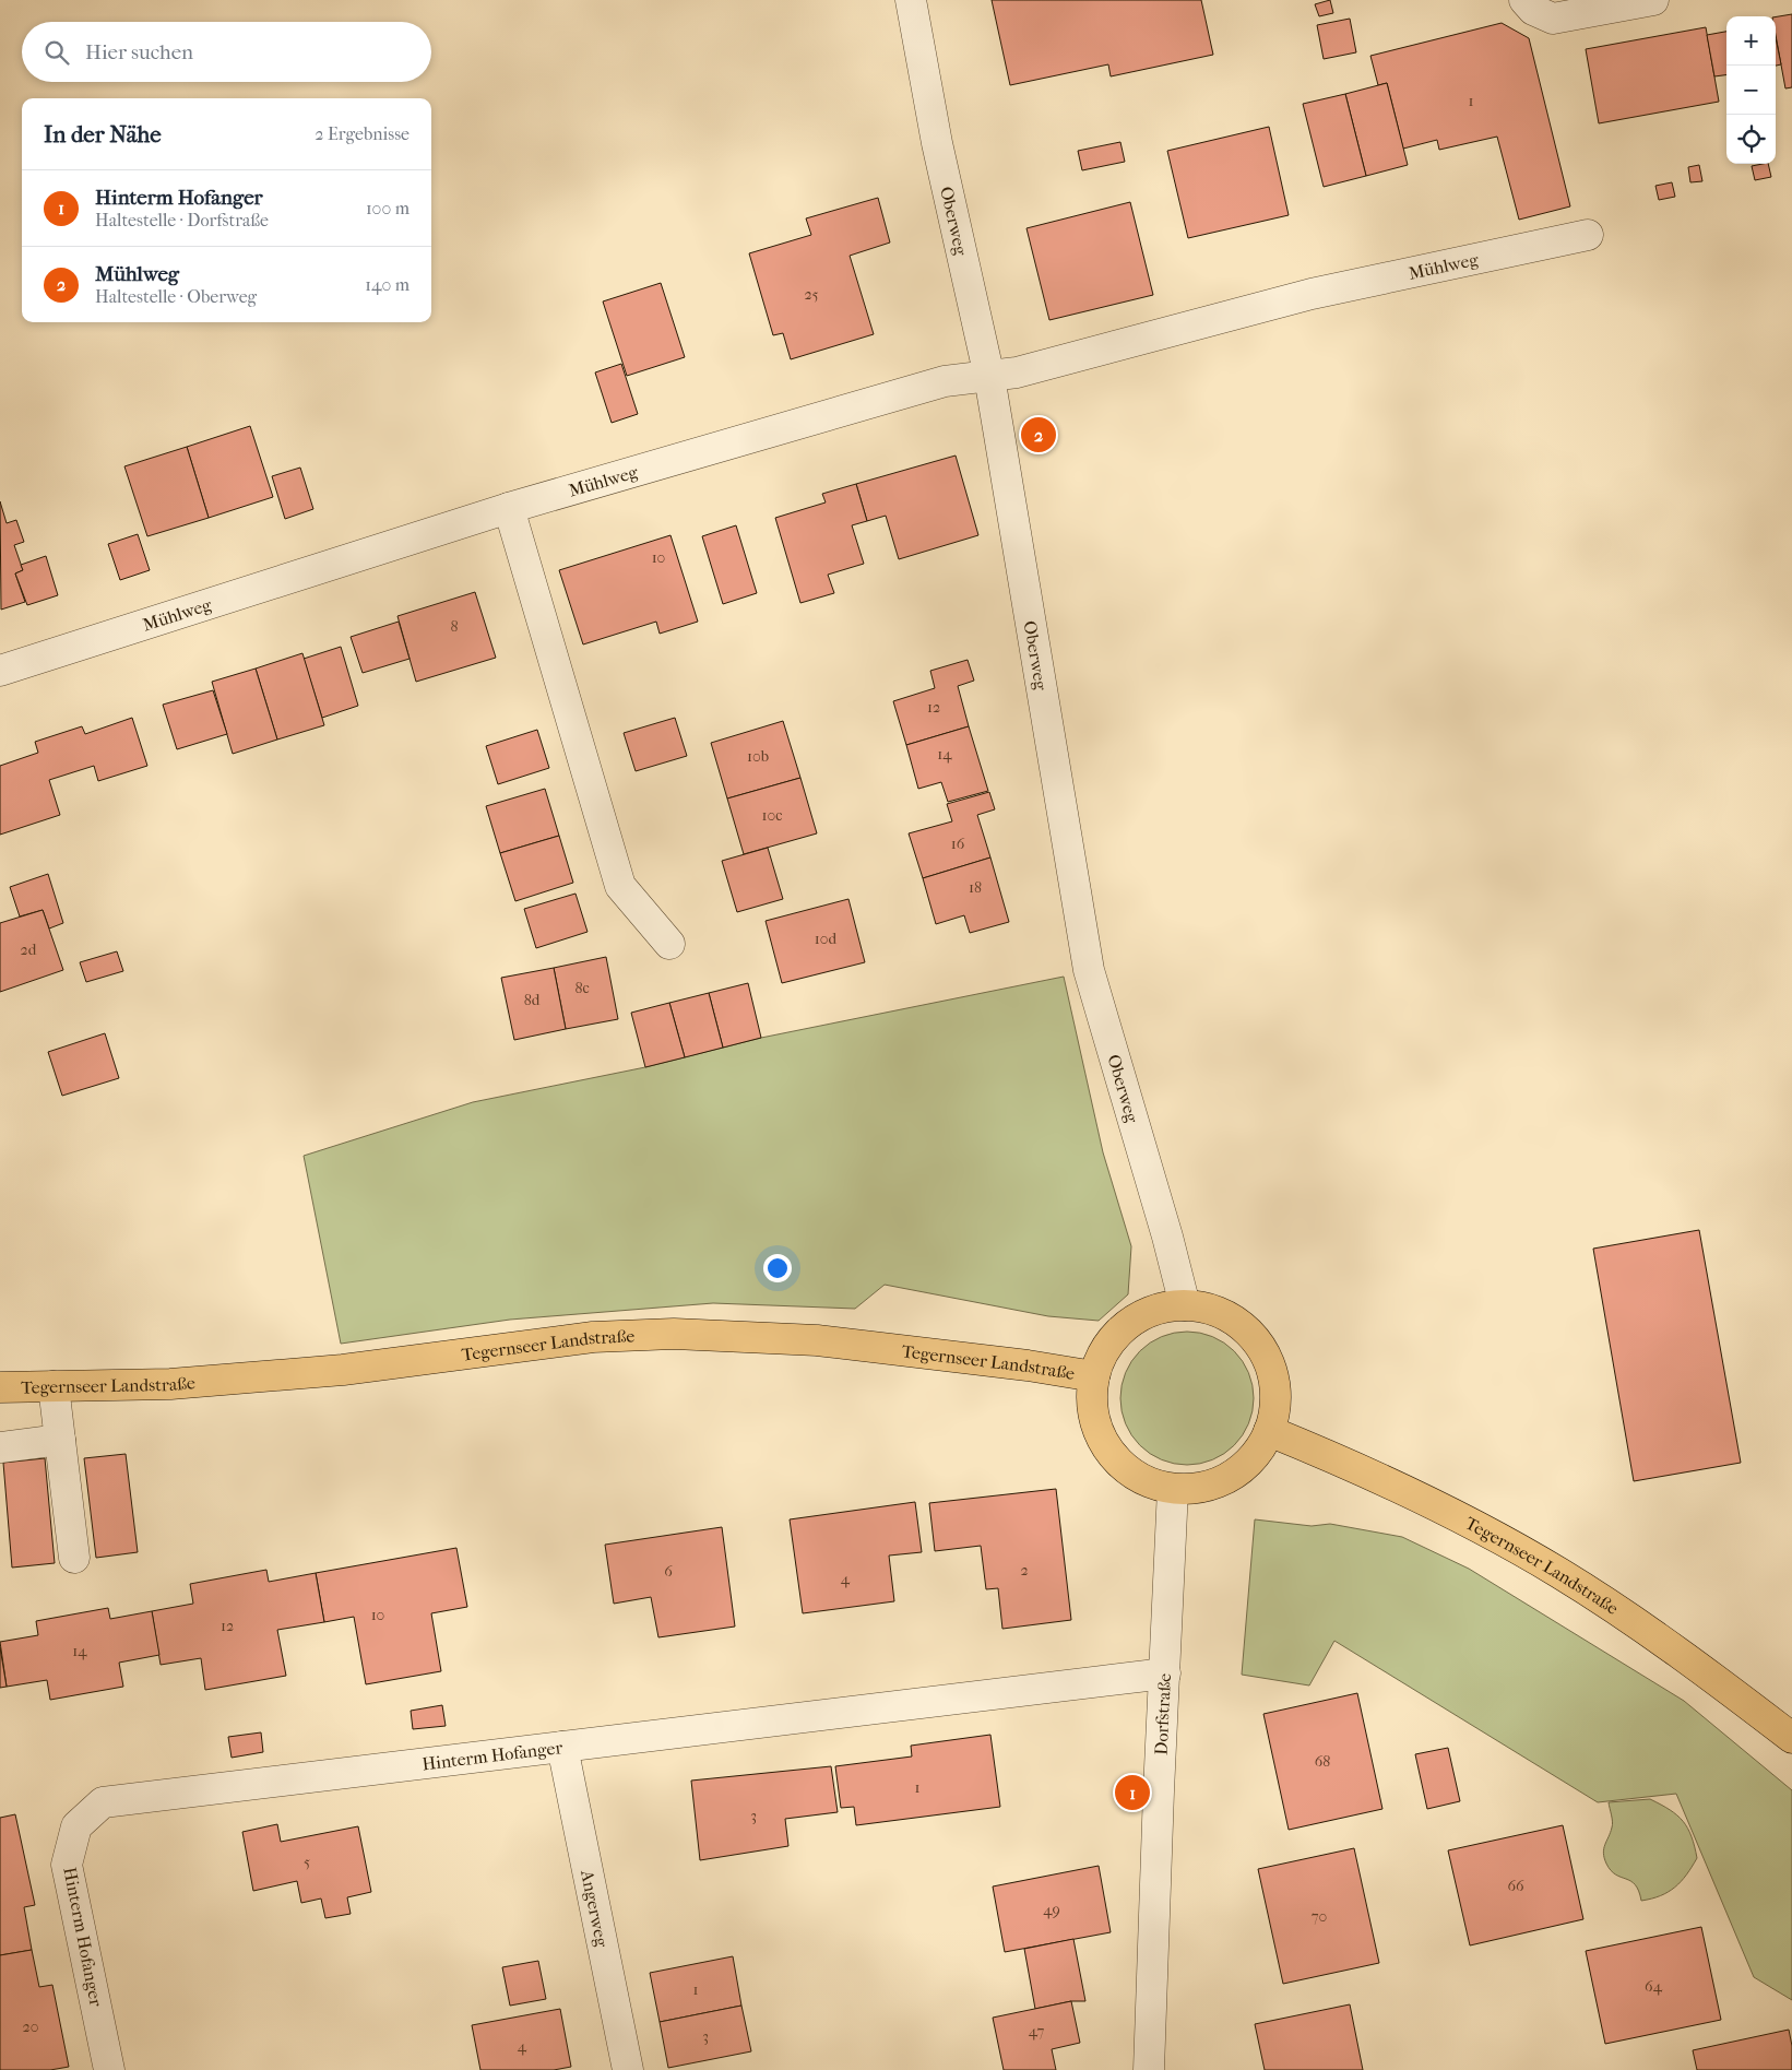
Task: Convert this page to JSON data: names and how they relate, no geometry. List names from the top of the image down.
{
  "streets": {
    "main road": ["Tegernseer Landstraße"],
    "street": [
      "Oberweg",
      "Mühlweg",
      "Dorfstraße",
      "Hinterm Hofanger",
      "Angerweg"
    ]
  },
  "crossings": [
    ["Oberweg", "Mühlweg"],
    ["Oberweg", "Tegernseer Landstraße"],
    ["Oberweg", "Dorfstraße"],
    ["Tegernseer Landstraße", "Dorfstraße"],
    ["Dorfstraße", "Hinterm Hofanger"],
    ["Hinterm Hofanger", "Angerweg"]
  ],
  "house_numbers": [
    "1",
    "25",
    "10",
    "8",
    "12",
    "14",
    "10b",
    "10c",
    "16",
    "18",
    "10d",
    "2d",
    "8c",
    "8d",
    "2",
    "6",
    "4",
    "10",
    "12",
    "14",
    "68",
    "1",
    "3",
    "5",
    "66",
    "49",
    "70",
    "64",
    "1",
    "20",
    "47",
    "3",
    "4"
  ],
  "page": {
    "map_buttons": ["+", "−"],
    "search": "Hier suchen",
    "heading": ["In der Nähe", "2 Ergebnisse"],
    "list": [
      {
        "mark": "1",
        "name": "Hinterm Hofanger",
        "note": "Haltestelle · Dorfstraße",
        "value": "100 m"
      },
      {
        "mark": "2",
        "name": "Mühlweg",
        "note": "Haltestelle · Oberweg",
        "value": "140 m"
      }
    ],
    "pins": ["2", "1"]
  }
}
